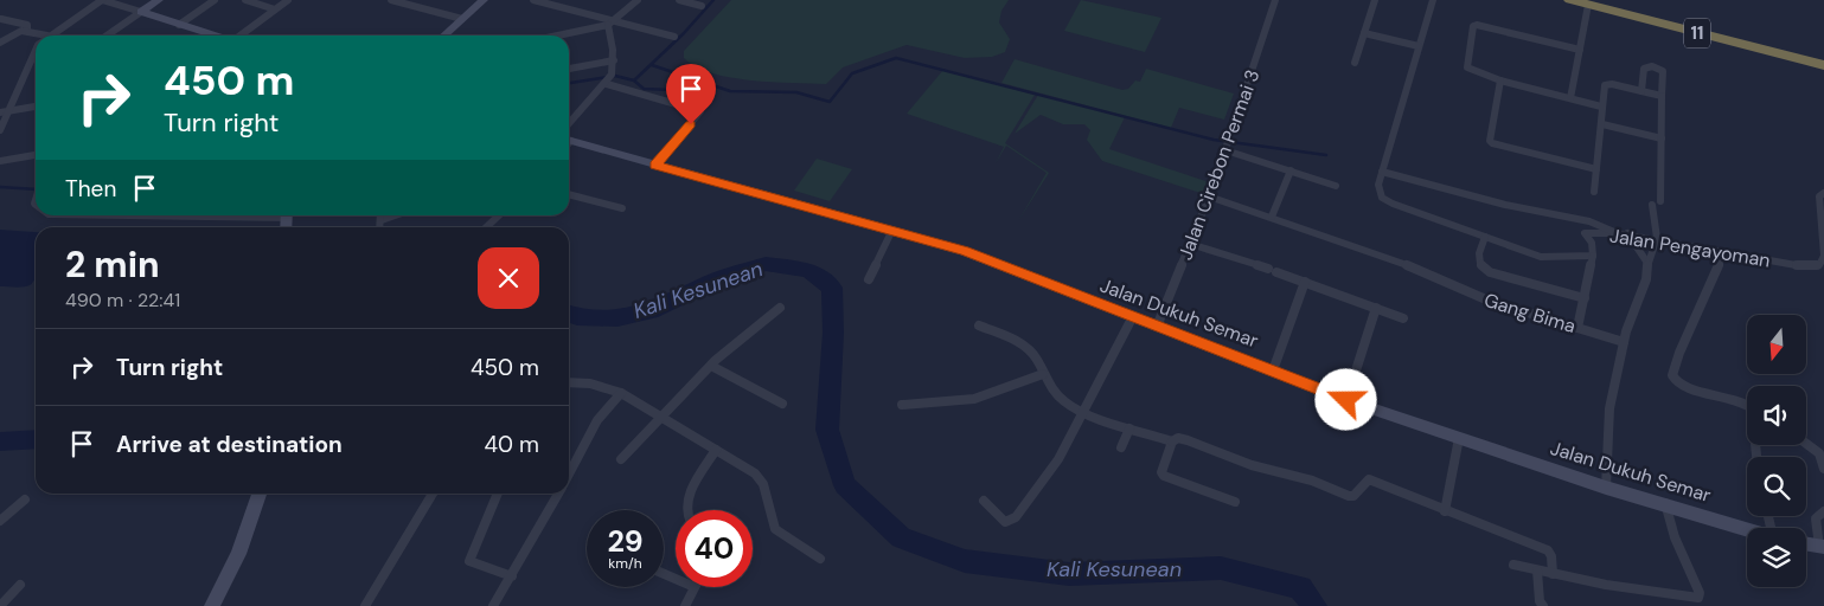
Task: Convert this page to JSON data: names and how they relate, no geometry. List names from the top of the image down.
{
  "streets": {
    "highway": ["11"],
    "street": [
      "Jalan Cirebon Permai 3",
      "Jalan Pengayoman",
      "Jalan Dukuh Semar",
      "Gang Bima"
    ]
  },
  "crossings": [
    ["Jalan Cirebon Permai 3", "Jalan Dukuh Semar"],
    ["Jalan Cirebon Permai 3", "Gang Bima"]
  ],
  "water": ["Kali Kesunean"],
  "north": "bottom",
  "page": {
    "turn": ["450 m", "Turn right"],
    "then": "Then",
    "heading": ["2 min", "490 m · 22:41"],
    "list": [
      {
        "name": "Turn right",
        "value": "450 m"
      },
      {
        "name": "Arrive at destination",
        "value": "40 m"
      }
    ],
    "speed": "29 km/h",
    "limit": "40"
  }
}
